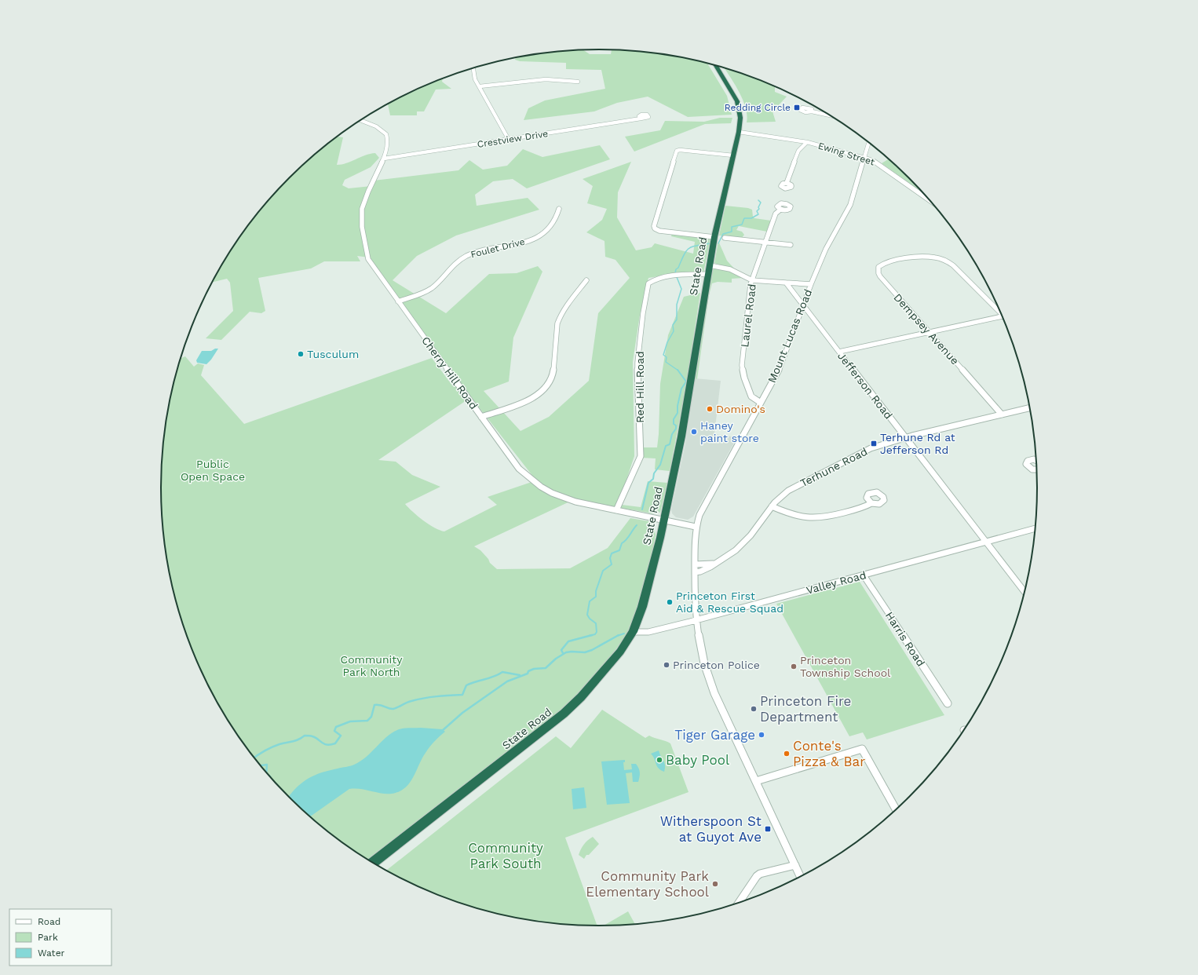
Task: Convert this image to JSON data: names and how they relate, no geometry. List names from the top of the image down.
{
  "streets": {
    "highway": ["State Road"],
    "street": [
      "Crestview Drive",
      "Ewing Street",
      "Foulet Drive",
      "Laurel Road",
      "Dempsey Avenue",
      "Mount Lucas Road",
      "Cherry Hill Road",
      "Jefferson Road",
      "Red Hill Road",
      "Terhune Road",
      "Valley Road",
      "Harris Road"
    ]
  },
  "crossings": [
    ["Crestview Drive", "Cherry Hill Road"],
    ["Ewing Street", "State Road"],
    ["Ewing Street", "Mount Lucas Road"],
    ["Foulet Drive", "Cherry Hill Road"],
    ["State Road", "Cherry Hill Road"],
    ["State Road", "Red Hill Road"],
    ["State Road", "Valley Road"],
    ["Laurel Road", "Mount Lucas Road"],
    ["Dempsey Avenue", "Terhune Road"],
    ["Mount Lucas Road", "Cherry Hill Road"],
    ["Mount Lucas Road", "Jefferson Road"],
    ["Mount Lucas Road", "Terhune Road"],
    ["Mount Lucas Road", "Valley Road"],
    ["Cherry Hill Road", "Red Hill Road"],
    ["Jefferson Road", "Terhune Road"],
    ["Jefferson Road", "Valley Road"],
    ["Valley Road", "Harris Road"]
  ],
  "parks": ["Public Open Space", "Community Park North", "Community Park South"],
  "places": {
    "transit": ["Redding Circle", "Terhune Rd at Jefferson Rd", "Witherspoon St at Guyot Ave"],
    "other": [
      "Tusculum",
      "Domino's",
      "Haney paint store",
      "Princeton First Aid & Rescue Squad",
      "Princeton Police",
      "Princeton Township School",
      "Princeton Fire Department",
      "Tiger Garage",
      "Conte's Pizza & Bar",
      "Baby Pool",
      "Community Park Elementary School"
    ]
  },
  "legend": ["Road", "Park", "Water"]
}
